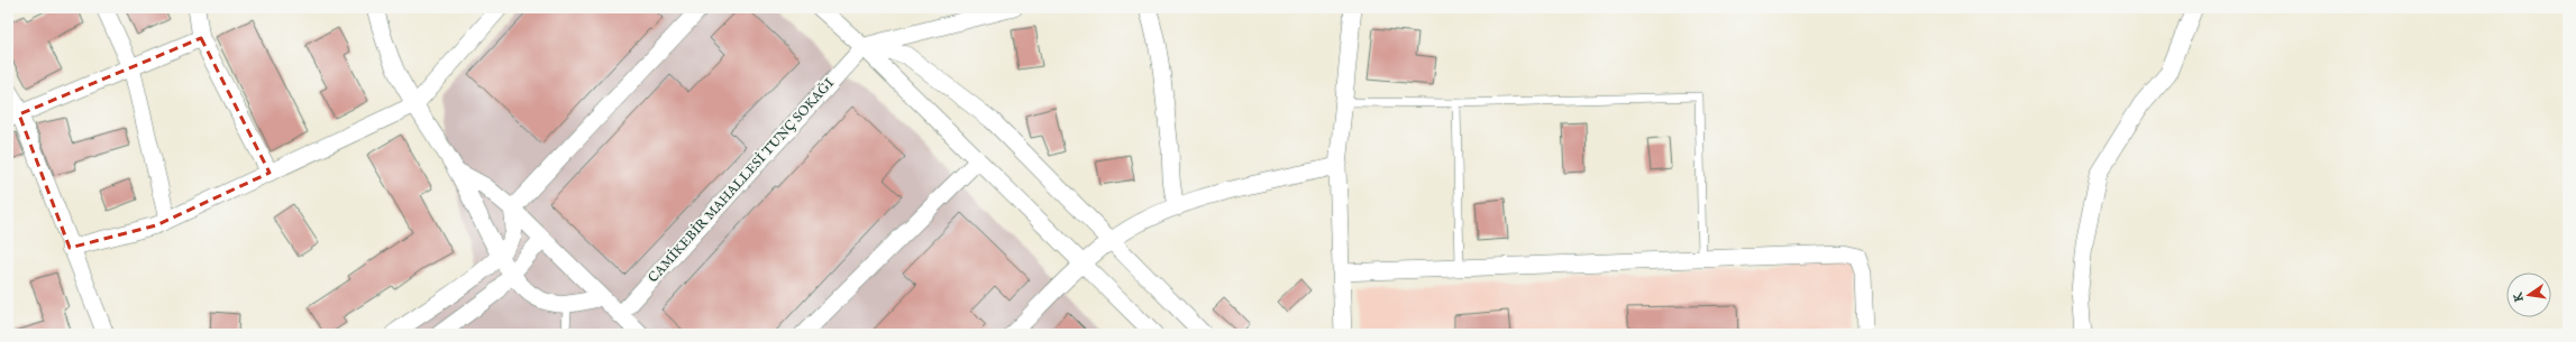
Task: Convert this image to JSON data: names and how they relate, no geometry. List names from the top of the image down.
{
  "streets": {
    "street": ["CAMİKEBİR MAHALLESİ TUNÇ SOKAĞI"]
  },
  "north": "left"
}
